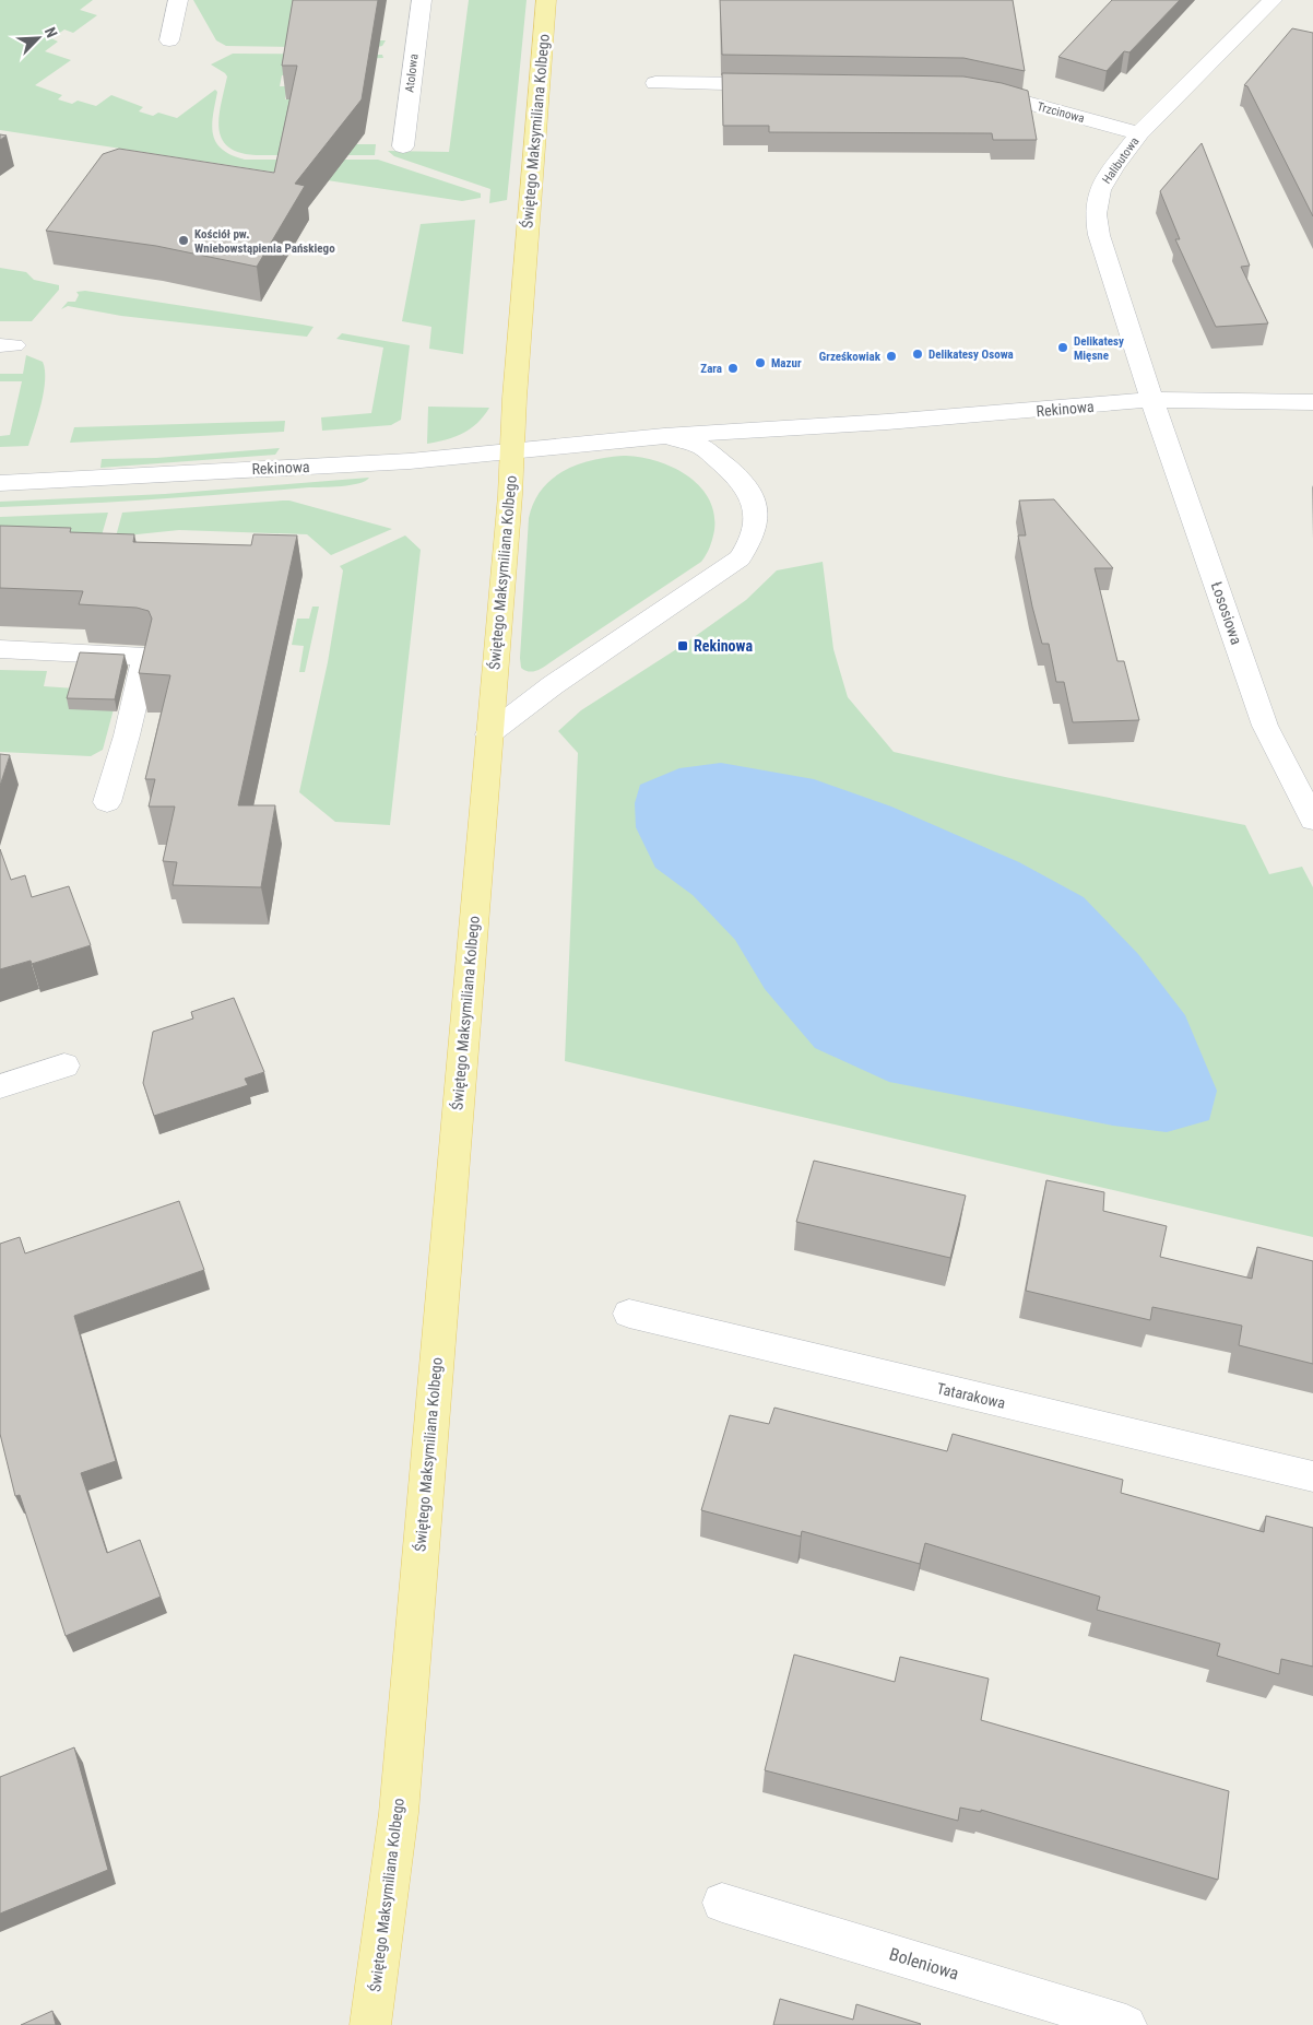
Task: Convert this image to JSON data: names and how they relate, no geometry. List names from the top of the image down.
{
  "streets": {
    "main road": ["Świętego Maksymiliana Kolbego"],
    "street": [
      "Atolowa",
      "Trzcinowa",
      "Halibutowa",
      "Rekinowa",
      "Łososiowa",
      "Tatarakowa",
      "Boleniowa"
    ]
  },
  "crossings": [
    ["Trzcinowa", "Halibutowa"],
    ["Świętego Maksymiliana Kolbego", "Rekinowa"],
    ["Halibutowa", "Rekinowa"],
    ["Halibutowa", "Łososiowa"],
    ["Rekinowa", "Łososiowa"]
  ],
  "places": {
    "other": [
      "Kościół pw. Wniebowstąpienia Pańskiego",
      "Delikatesy Mięsne",
      "Delikatesy Osowa",
      "Grześkowiak",
      "Mazur",
      "Zara"
    ],
    "transit": ["Rekinowa"]
  },
  "north": "top right"
}
